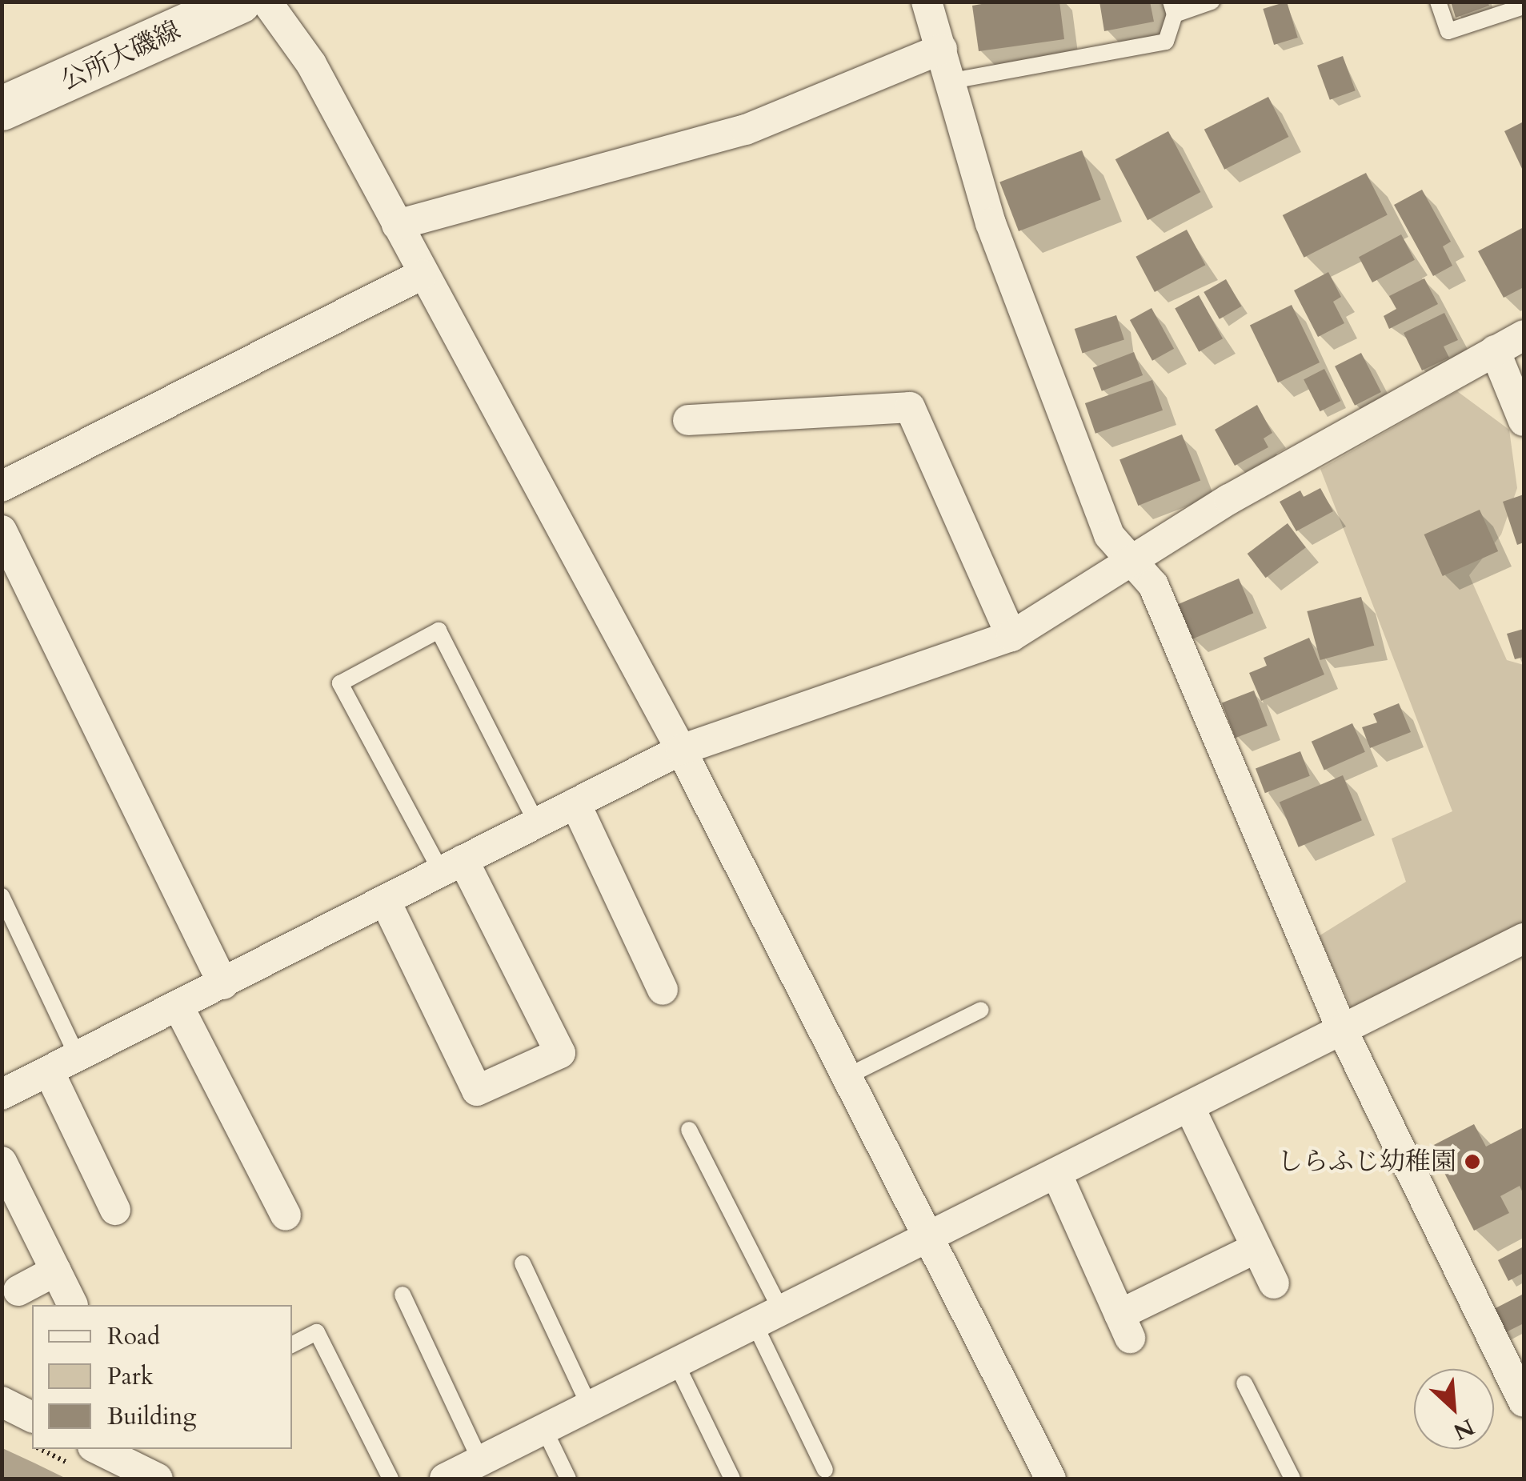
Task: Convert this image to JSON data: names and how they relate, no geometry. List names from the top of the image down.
{
  "streets": {
    "main road": ["公所大磯線"]
  },
  "places": ["しらふじ幼稚園"],
  "legend": ["Road", "Park", "Building"],
  "north": "bottom right"
}
